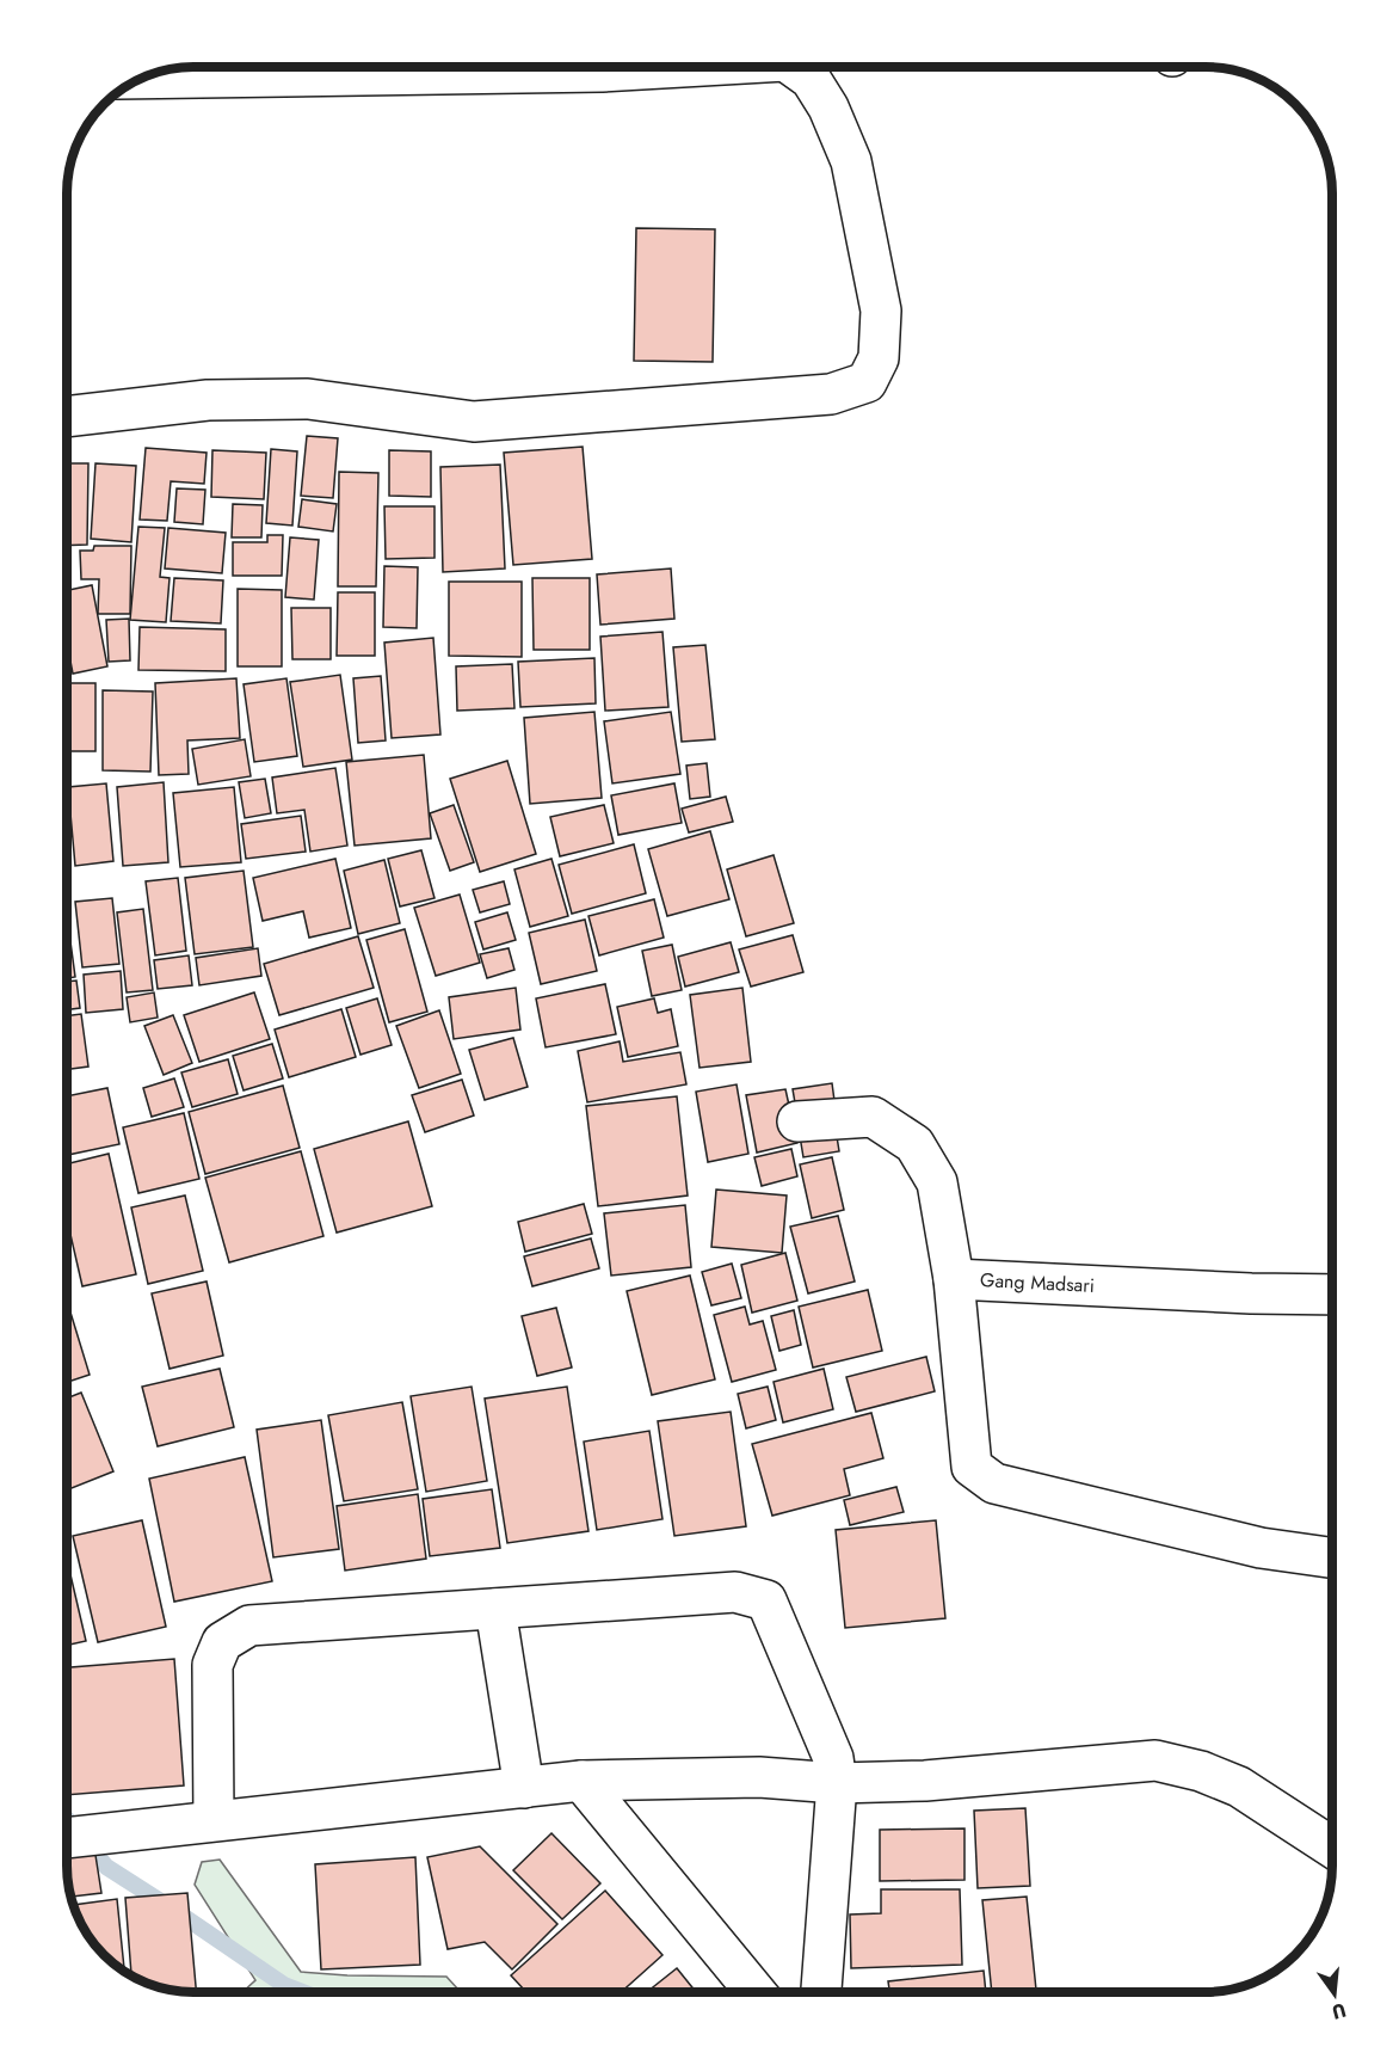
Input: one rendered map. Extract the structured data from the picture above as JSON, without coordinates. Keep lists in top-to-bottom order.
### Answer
{
  "streets": {
    "street": ["Gang Madsari"]
  },
  "north": "bottom"
}
